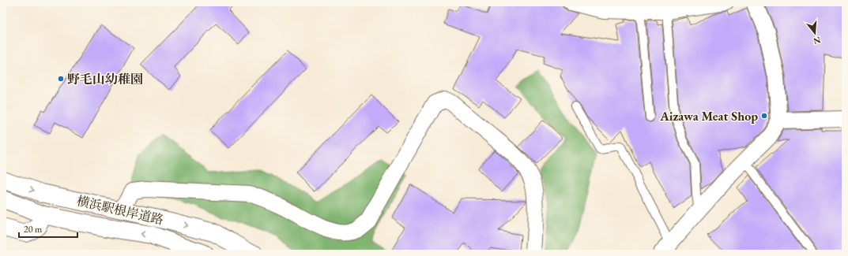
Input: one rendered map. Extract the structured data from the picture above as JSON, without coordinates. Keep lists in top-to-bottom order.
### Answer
{
  "streets": {
    "main road": ["横浜駅根岸道路"]
  },
  "places": ["野毛山幼稚園", "Aizawa Meat Shop"],
  "scale_bar": "20 m",
  "north": "bottom"
}
